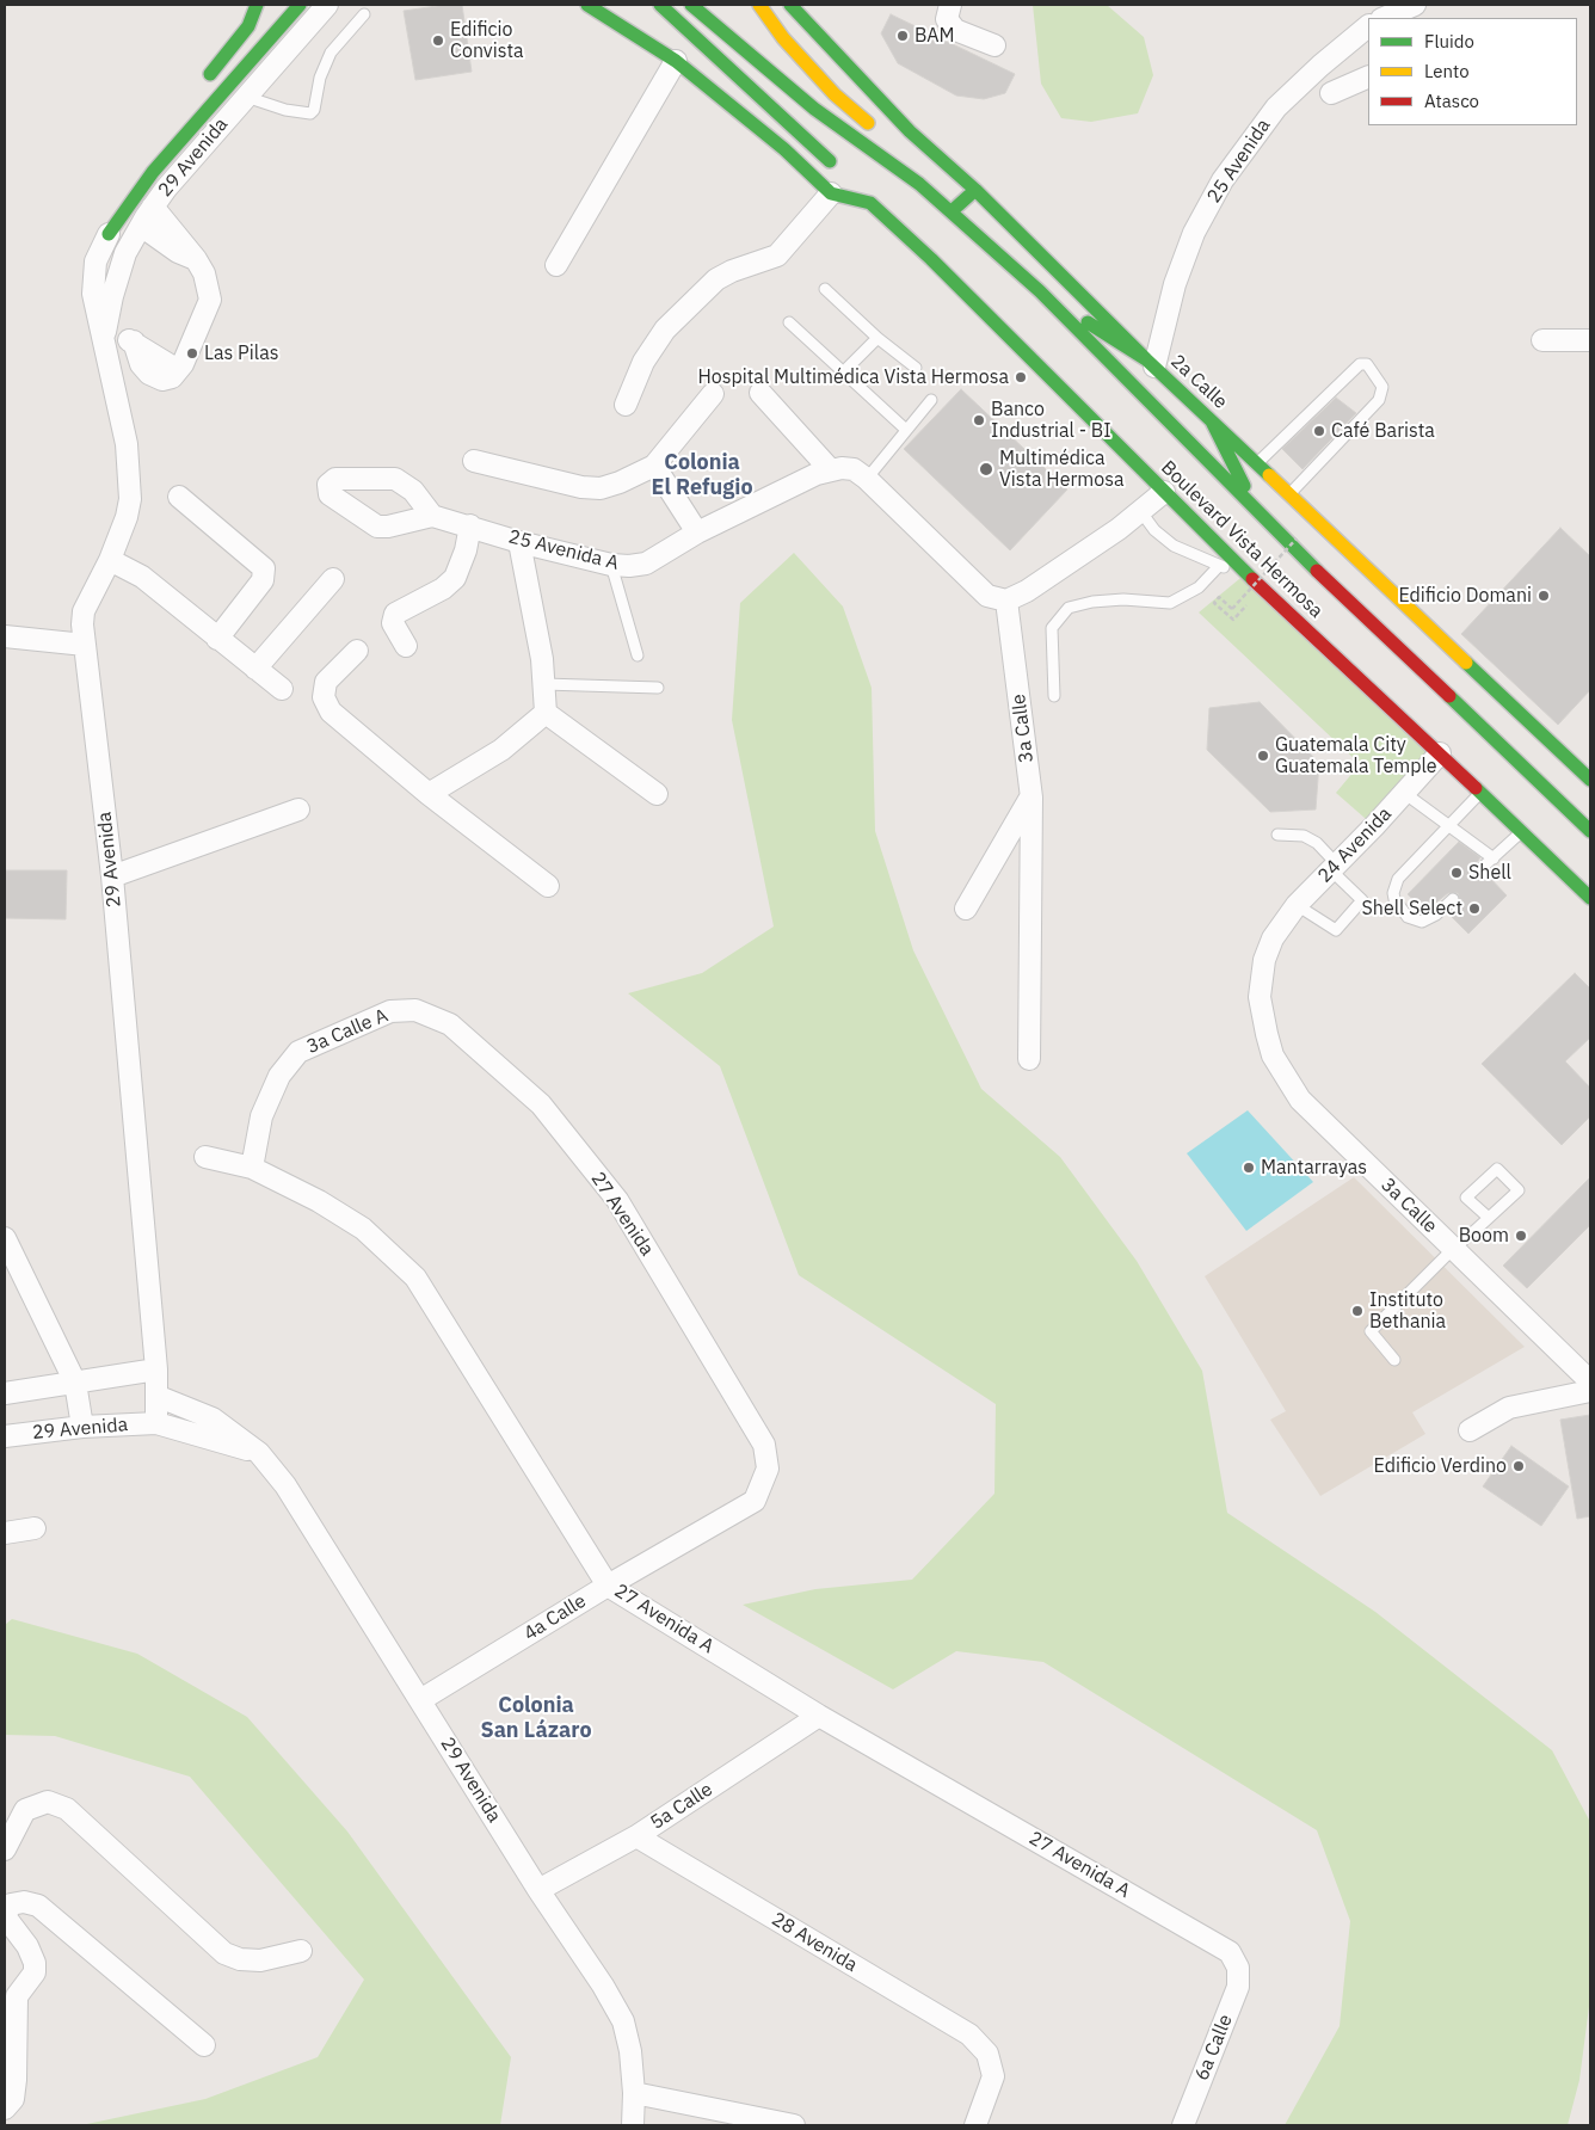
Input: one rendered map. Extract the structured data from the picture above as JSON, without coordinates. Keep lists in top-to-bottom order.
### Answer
{
  "streets": {
    "main road": ["2a Calle", "Boulevard Vista Hermosa"],
    "street": [
      "29 Avenida",
      "25 Avenida",
      "25 Avenida A",
      "3a Calle",
      "24 Avenida",
      "3a Calle A",
      "27 Avenida",
      "4a Calle",
      "27 Avenida A",
      "5a Calle",
      "28 Avenida",
      "6a Calle"
    ]
  },
  "crossings": [
    ["29 Avenida", "4a Calle"],
    ["29 Avenida", "5a Calle"],
    ["25 Avenida", "2a Calle"],
    ["Boulevard Vista Hermosa", "24 Avenida"],
    ["3a Calle", "24 Avenida"],
    ["3a Calle A", "27 Avenida"],
    ["3a Calle A", "27 Avenida A"],
    ["27 Avenida", "4a Calle"],
    ["4a Calle", "27 Avenida A"],
    ["27 Avenida A", "5a Calle"],
    ["27 Avenida A", "6a Calle"],
    ["5a Calle", "28 Avenida"]
  ],
  "districts": ["Colonia El Refugio", "Colonia San Lázaro"],
  "places": [
    "BAM",
    "Edificio Convista",
    "Las Pilas",
    "Hospital Multimédica Vista Hermosa",
    "Banco Industrial - BI",
    "Café Barista",
    "Multimédica Vista Hermosa",
    "Edificio Domani",
    "Guatemala City Guatemala Temple",
    "Shell",
    "Shell Select",
    "Mantarrayas",
    "Boom",
    "Instituto Bethania",
    "Edificio Verdino"
  ],
  "legend": ["Fluido", "Lento", "Atasco"]
}
